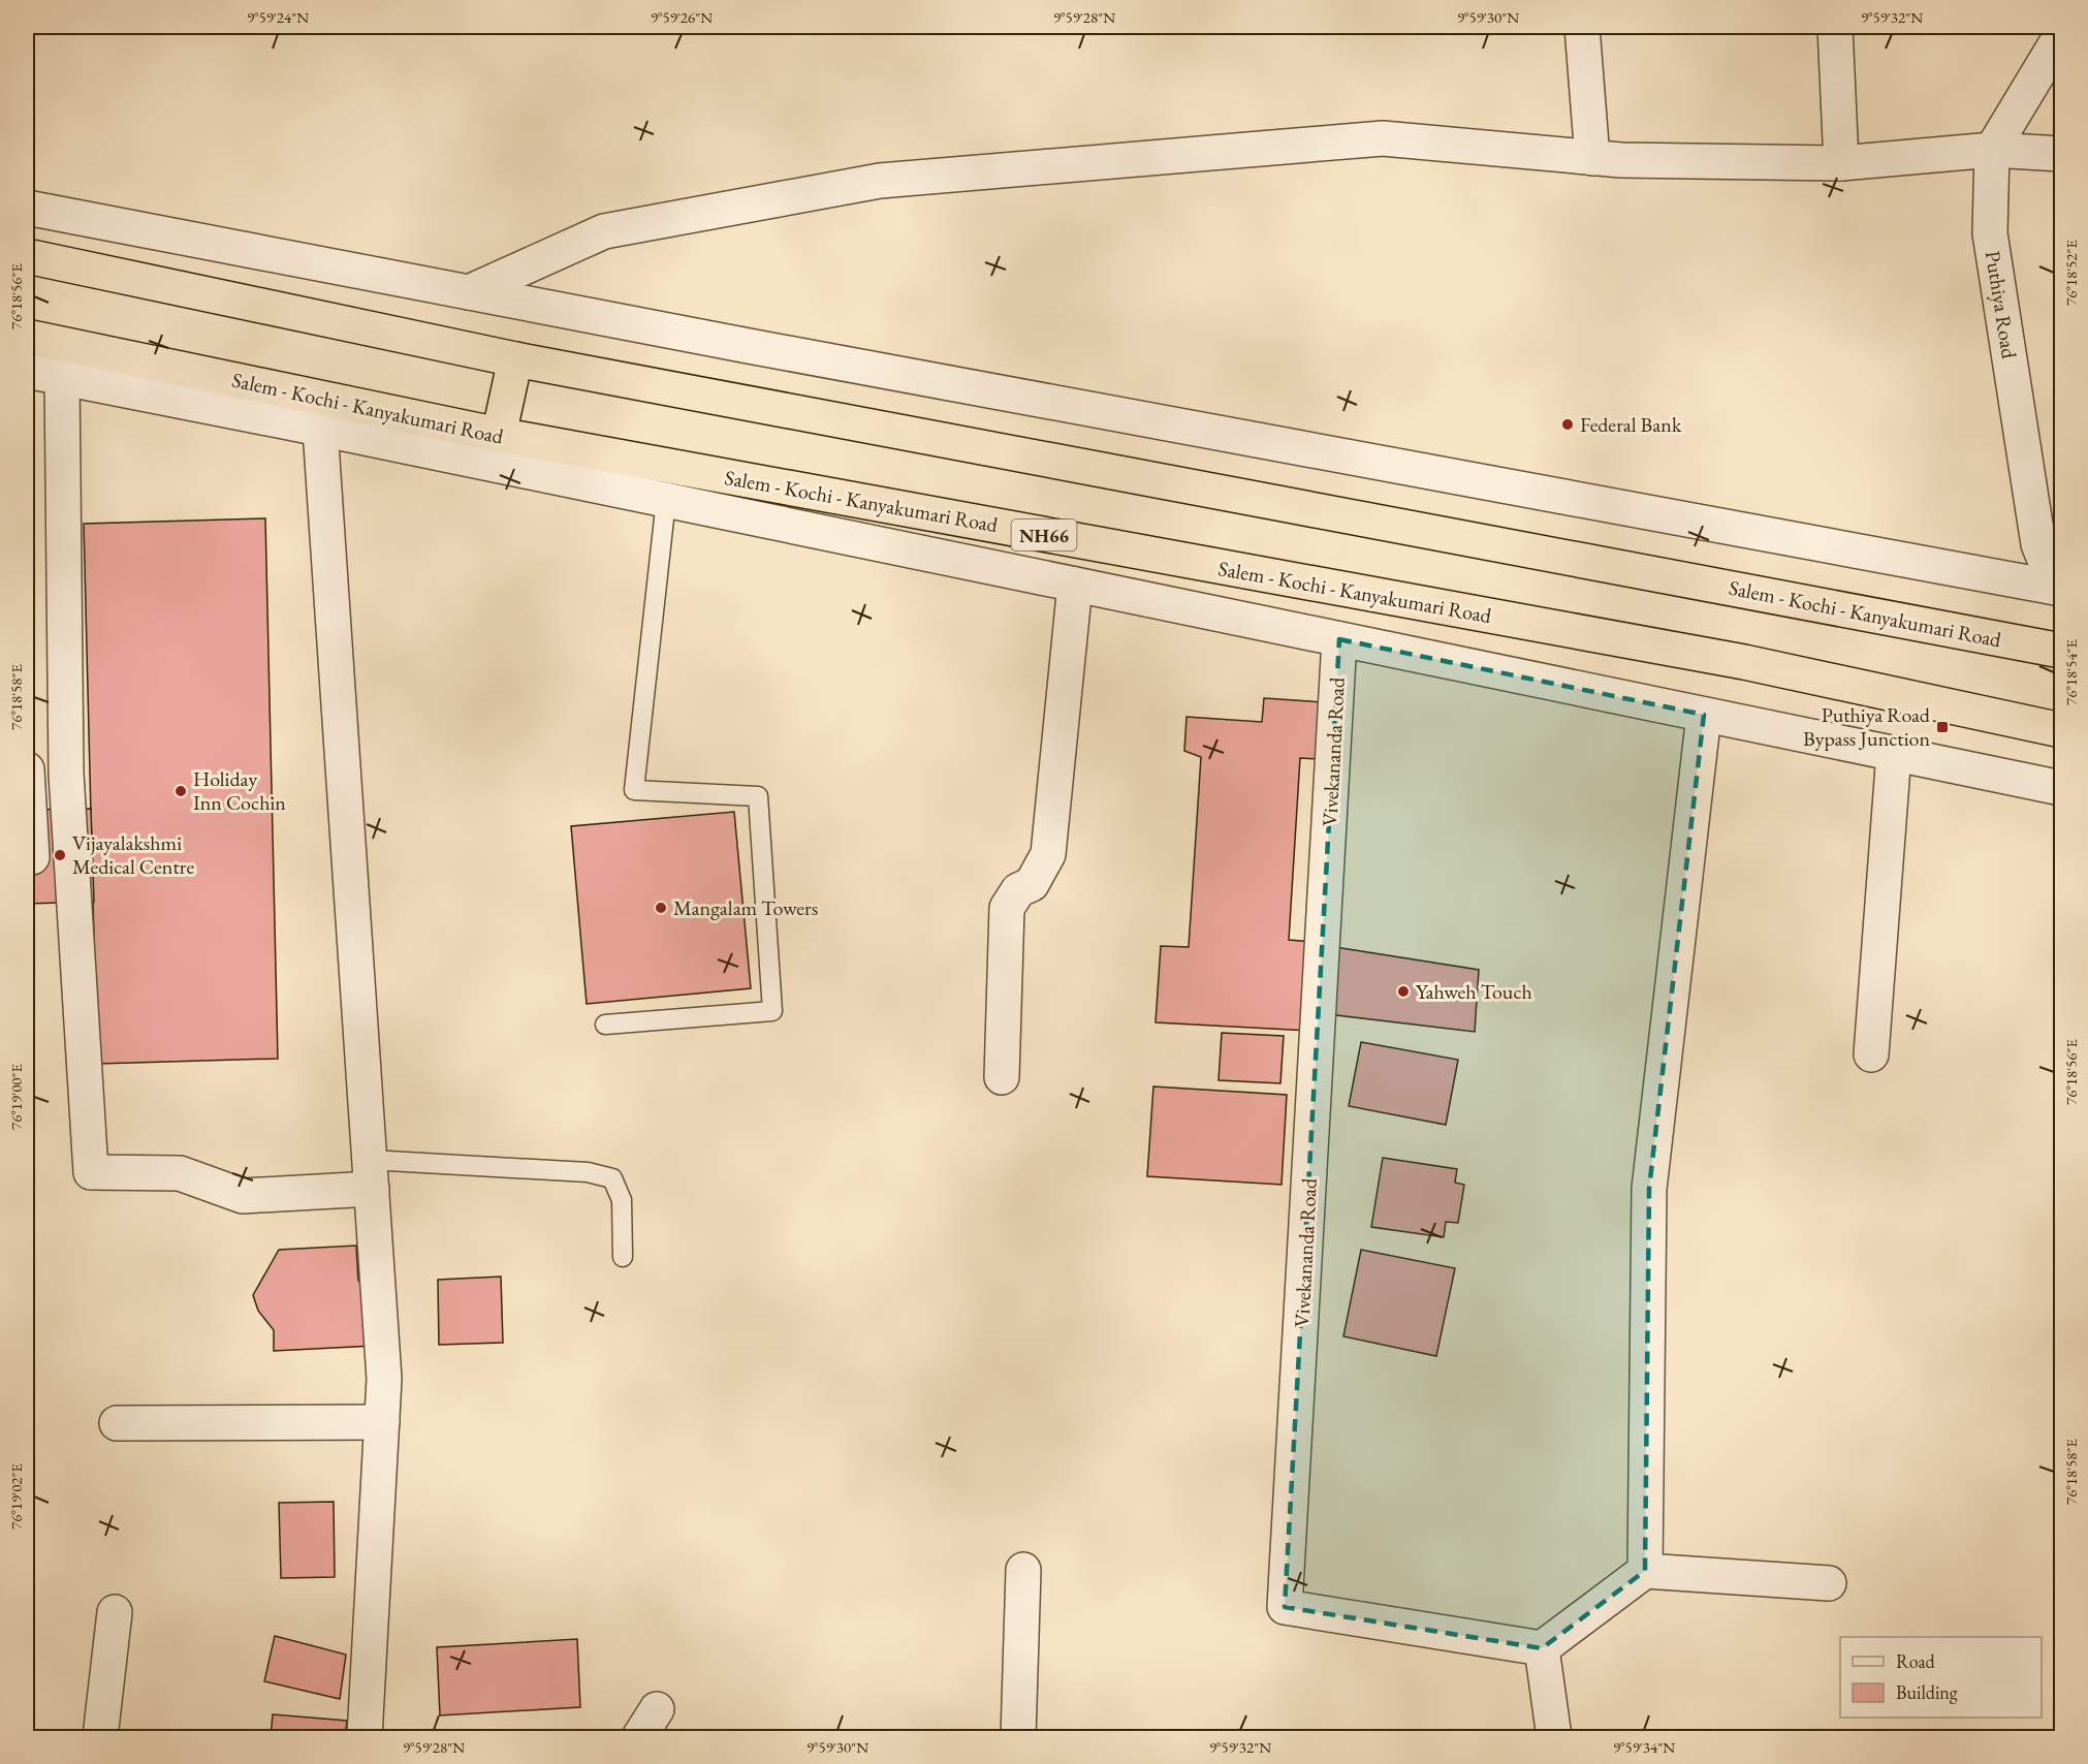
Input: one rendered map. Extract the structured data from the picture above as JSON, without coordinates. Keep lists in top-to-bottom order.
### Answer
{
  "streets": {
    "highway": ["Salem - Kochi - Kanyakumari Road", "NH66"],
    "street": ["Puthiya Road", "Vivekananda Road"]
  },
  "places": {
    "other": [
      "Federal Bank",
      "Holiday Inn Cochin",
      "Vijayalakshmi Medical Centre",
      "Mangalam Towers",
      "Yahweh Touch"
    ],
    "transit": ["Puthiya Road Bypass Junction"]
  },
  "legend": ["Road", "Building"],
  "coordinates": [
    "9°59'24\"N",
    "9°59'26\"N",
    "9°59'28\"N",
    "9°59'30\"N",
    "9°59'32\"N",
    "76°18'52\"E",
    "76°18'56\"E",
    "76°18'54\"E",
    "76°18'58\"E",
    "76°19'00\"E",
    "76°19'02\"E",
    "9°59'34\"N"
  ]
}
